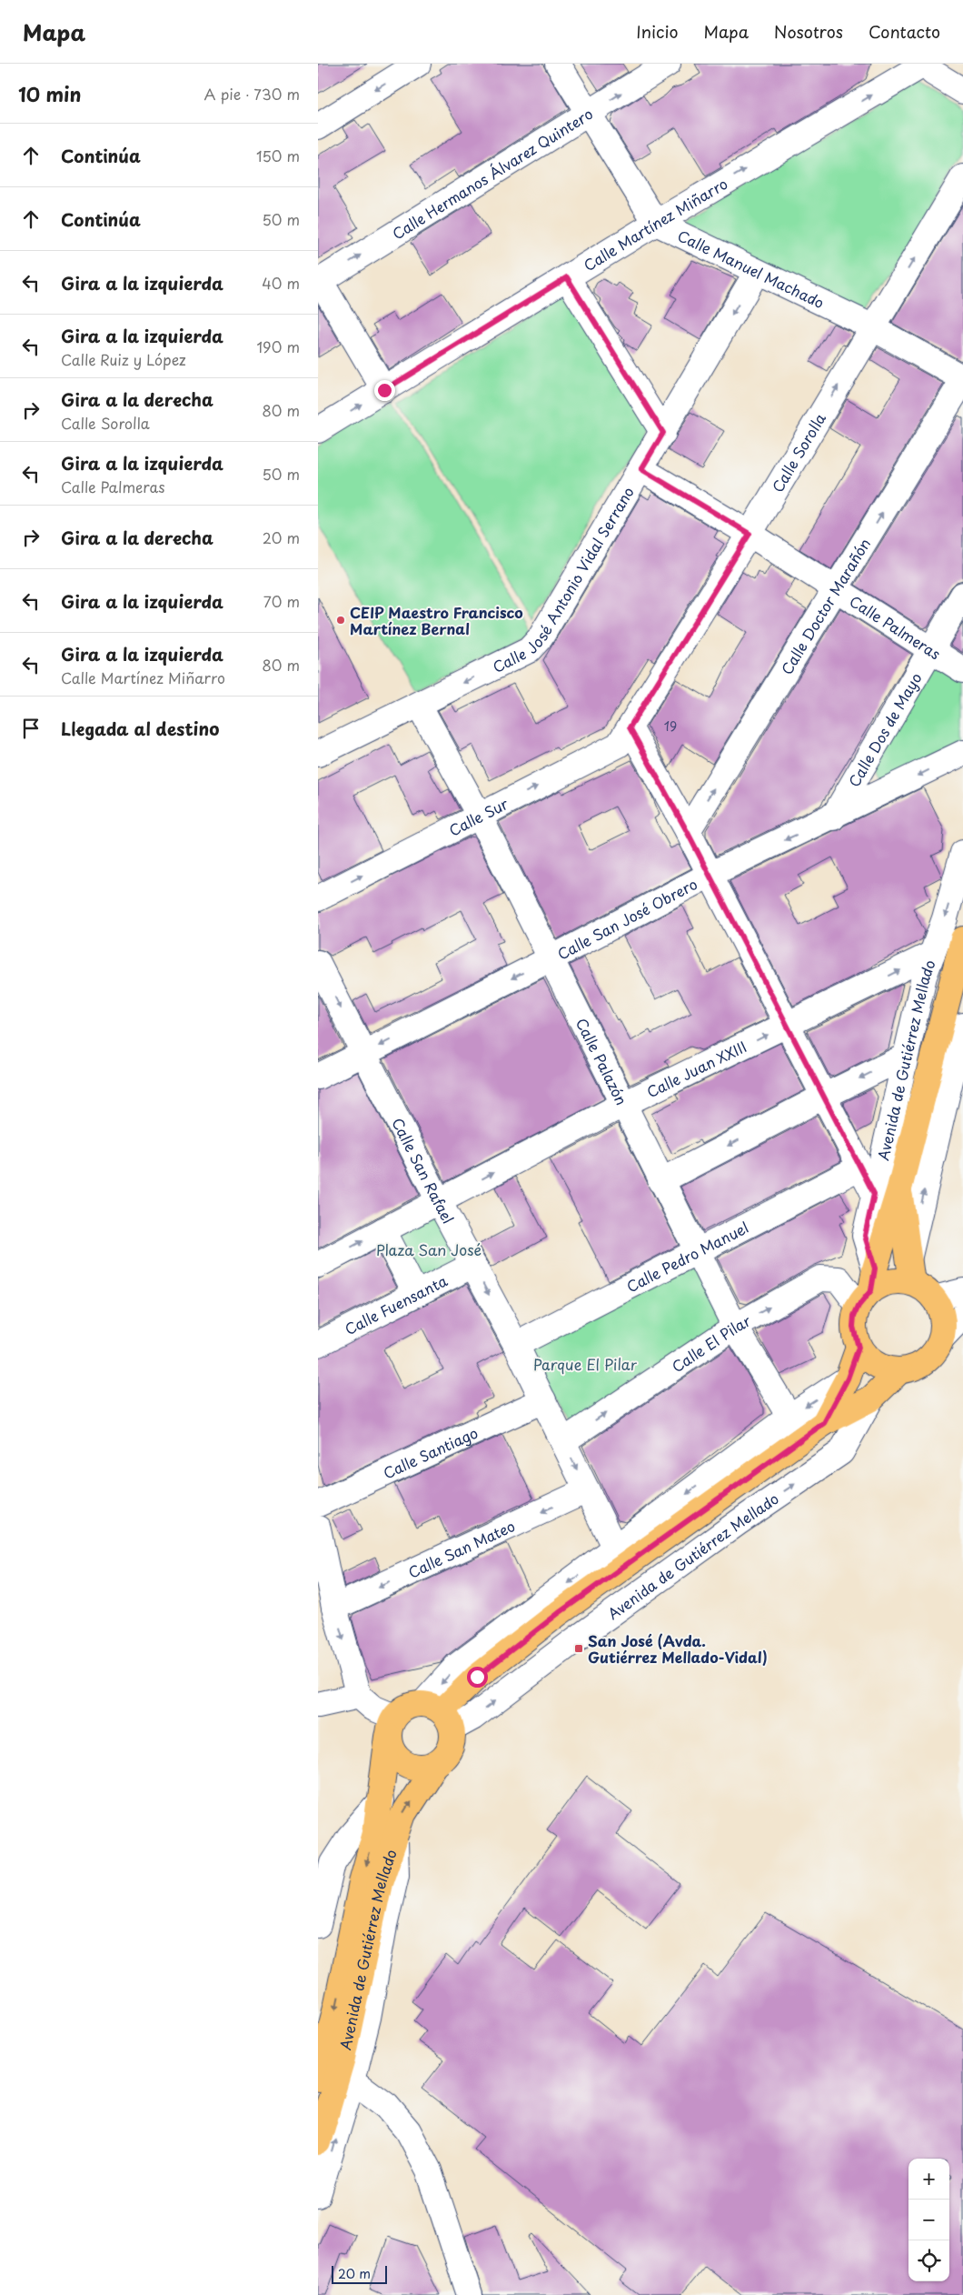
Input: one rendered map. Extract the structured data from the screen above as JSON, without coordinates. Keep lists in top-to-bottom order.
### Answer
{
  "streets": {
    "main road": ["Avenida de Gutiérrez Mellado"],
    "street": [
      "Calle Hermanos Álvarez Quintero",
      "Calle Martínez Miñarro",
      "Calle Manuel Machado",
      "Calle Sorolla",
      "Calle José Antonio Vidal Serrano",
      "Calle Doctor Marañón",
      "Calle Palmeras",
      "Calle Dos de Mayo",
      "Calle Sur",
      "Calle San José Obrero",
      "Calle Palazón",
      "Calle Juan XXIII",
      "Calle San Rafael",
      "Calle Pedro Manuel",
      "Calle Fuensanta",
      "Calle El Pilar",
      "Calle Santiago",
      "Calle San Mateo"
    ]
  },
  "crossings": [
    ["Calle Martínez Miñarro", "Calle Manuel Machado"],
    ["Calle Manuel Machado", "Calle Sorolla"],
    ["Calle Manuel Machado", "Calle José Antonio Vidal Serrano"],
    ["Calle Manuel Machado", "Calle Doctor Marañón"],
    ["Calle Sorolla", "Calle Palmeras"],
    ["Calle Sorolla", "Calle Sur"],
    ["Calle José Antonio Vidal Serrano", "Calle Palmeras"],
    ["Calle José Antonio Vidal Serrano", "Calle Palazón"],
    ["Calle Doctor Marañón", "Calle Palmeras"],
    ["Calle Palmeras", "Calle Dos de Mayo"],
    ["Calle Dos de Mayo", "Calle San José Obrero"],
    ["Calle Sur", "Calle Palazón"],
    ["Calle San José Obrero", "Calle Palazón"],
    ["Calle San José Obrero", "Calle San Rafael"],
    ["Avenida de Gutiérrez Mellado", "Calle Juan XXIII"],
    ["Avenida de Gutiérrez Mellado", "Calle El Pilar"],
    ["Calle Palazón", "Calle Juan XXIII"],
    ["Calle Palazón", "Calle Pedro Manuel"],
    ["Calle Palazón", "Calle El Pilar"],
    ["Calle Juan XXIII", "Calle San Rafael"],
    ["Calle San Rafael", "Calle Pedro Manuel"],
    ["Calle San Rafael", "Calle Fuensanta"],
    ["Calle San Rafael", "Calle El Pilar"],
    ["Calle San Rafael", "Calle Santiago"],
    ["Calle San Rafael", "Calle San Mateo"]
  ],
  "one_way": [
    "Calle Hermanos Álvarez Quintero",
    "Calle Martínez Miñarro",
    "Calle Sorolla",
    "Calle José Antonio Vidal Serrano",
    "Calle Doctor Marañón",
    "Calle Sur",
    "Calle San José Obrero",
    "Calle San Rafael"
  ],
  "parks": ["Plaza San José", "Parque El Pilar"],
  "places": {
    "other": ["CEIP Maestro Francisco Martínez Bernal"],
    "transit": ["San José (Avda. Gutiérrez Mellado-Vidal)"]
  },
  "house_numbers": ["19"],
  "scale_bar": "20 m",
  "page": {
    "header": "Mapa",
    "nav": [
      "Inicio",
      "Mapa",
      "Nosotros",
      "Contacto"
    ],
    "heading": ["10 min", "A pie · 730 m"],
    "list": [
      ["Continúa", "150 m"],
      ["Continúa", "50 m"],
      ["Gira a la izquierda", "40 m"],
      ["Gira a la izquierda", "Calle Ruiz y López", "190 m"],
      ["Gira a la derecha", "Calle Sorolla", "80 m"],
      ["Gira a la izquierda", "Calle Palmeras", "50 m"],
      ["Gira a la derecha", "20 m"],
      ["Gira a la izquierda", "70 m"],
      ["Gira a la izquierda", "Calle Martínez Miñarro", "80 m"],
      "Llegada al destino"
    ],
    "map_buttons": ["+", "−"],
    "scale": "20 m"
  }
}
